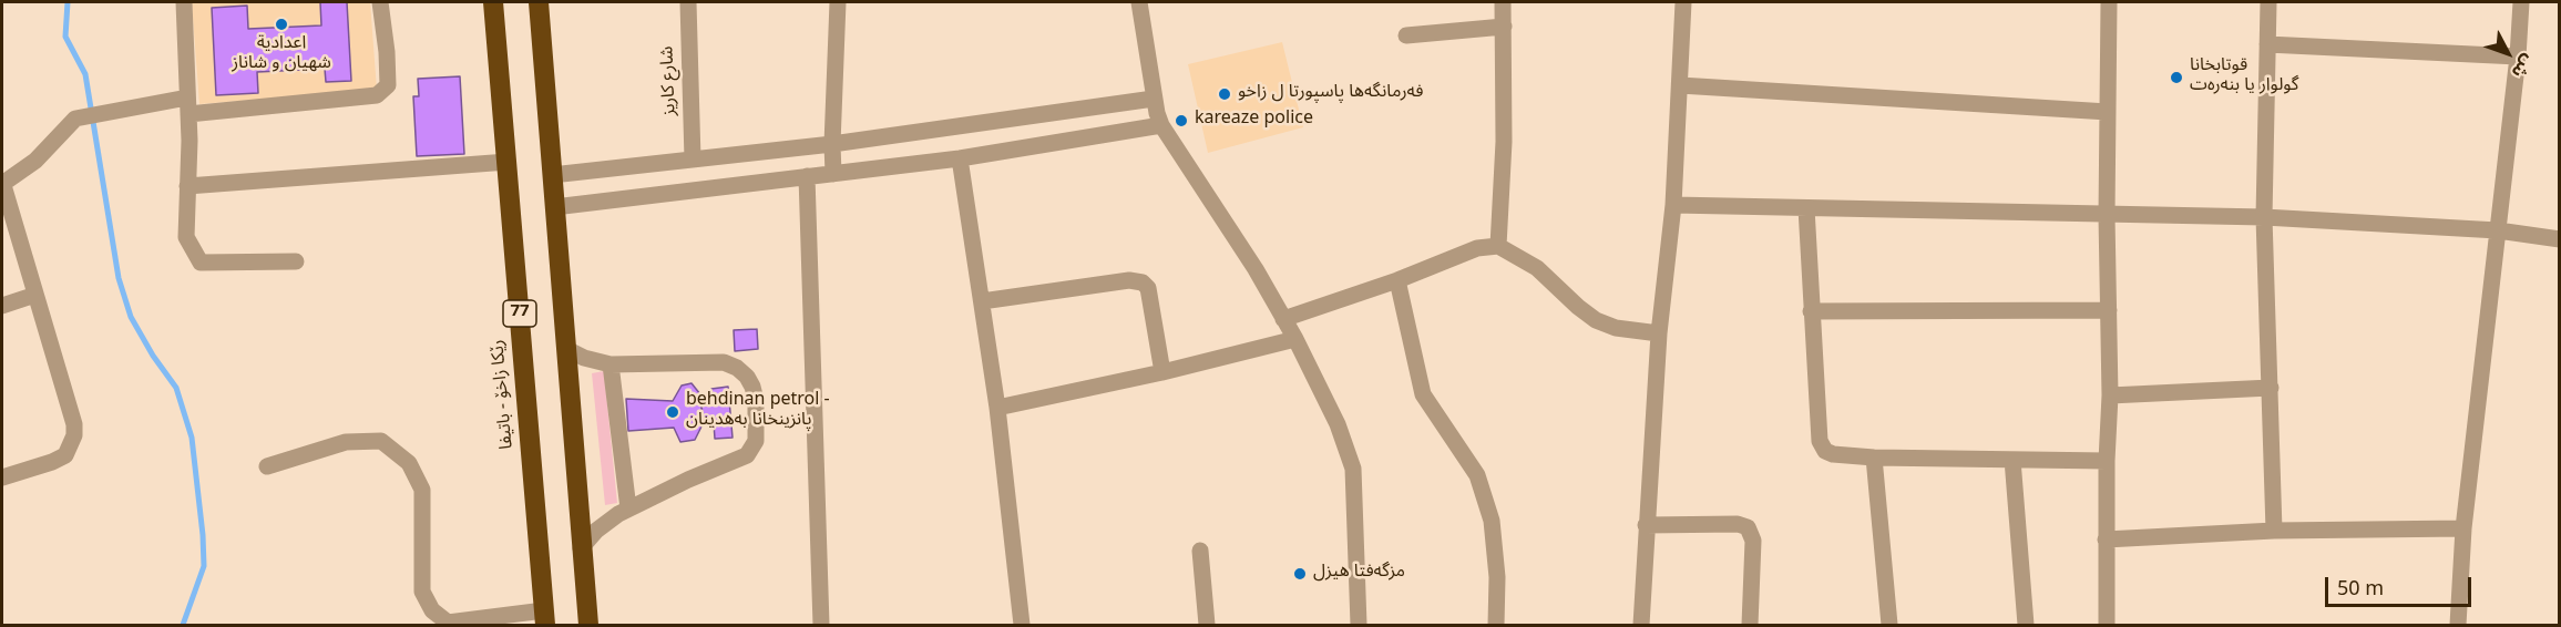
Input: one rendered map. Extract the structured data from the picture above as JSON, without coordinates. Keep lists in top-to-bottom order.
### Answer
{
  "streets": {
    "highway": ["77", "رێکا زاخۆ - باتیفا"],
    "street": ["شارع كاريز"]
  },
  "places": [
    "اعدادية شهيان و شاناز",
    "قوتابخانا گولوار یا بنەرەت",
    "فەرمانگەها پاسپورتا ل زاخو",
    "kareaze police",
    "behdinan petrol - پانزینخانا بەهدینان",
    "مزگەفتا هیزل"
  ],
  "scale_bar": "50 m",
  "north": "bottom right"
}
